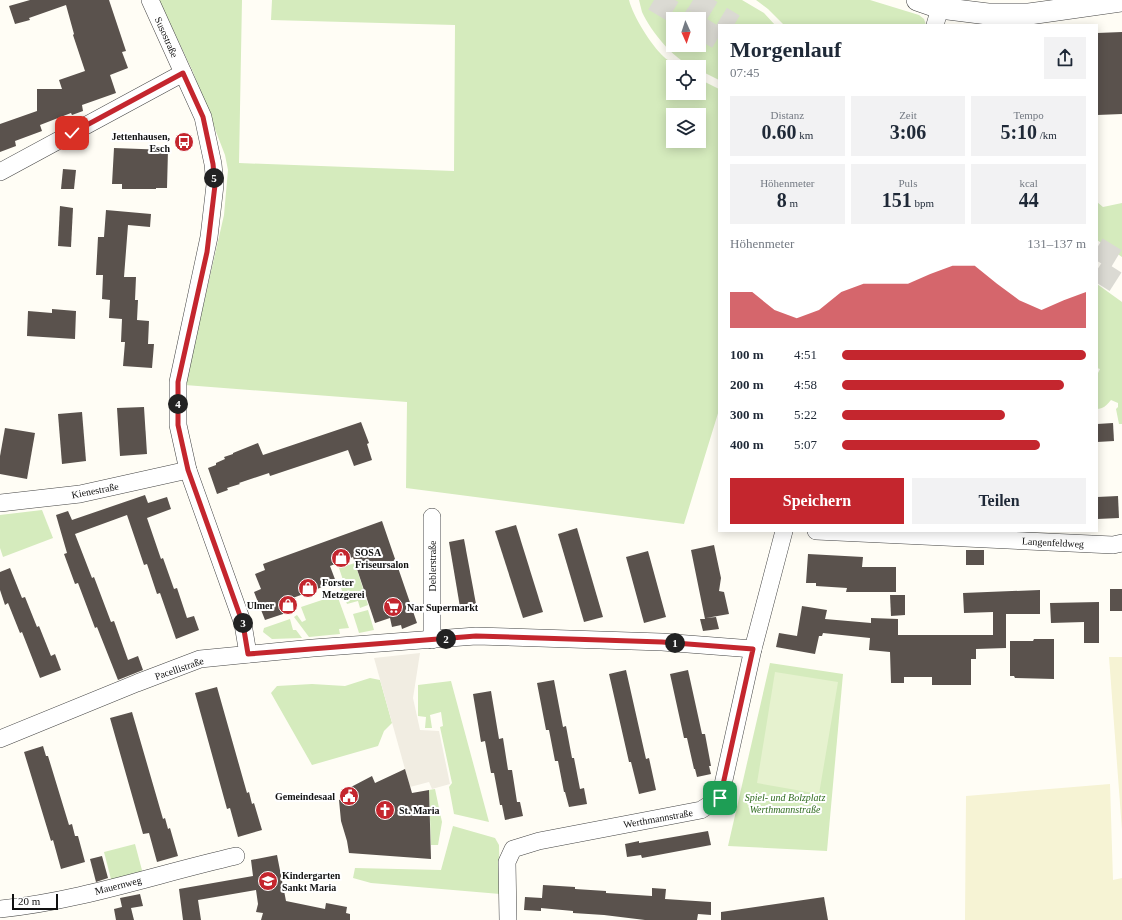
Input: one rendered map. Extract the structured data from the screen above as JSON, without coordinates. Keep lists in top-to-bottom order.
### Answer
{
  "streets": {
    "street": [
      "Susostraße",
      "Kienestraße",
      "Langenfeldweg",
      "Deblerstraße",
      "Pacellistraße",
      "Werthmannstraße",
      "Mauernweg"
    ]
  },
  "crossings": [
    ["Susostraße", "Kienestraße"],
    ["Susostraße", "Pacellistraße"],
    ["Deblerstraße", "Pacellistraße"],
    ["Pacellistraße", "Werthmannstraße"]
  ],
  "parks": ["Spiel- und Bolzplatz Werthmannstraße"],
  "places": {
    "bus stop": ["Jettenhausen, Esch"],
    "shop": ["SOSA Friseursalon", "Forster Metzgerei", "Ulmer"],
    "supermarket": ["Nar Supermarkt"],
    "public building": ["Gemeindesaal"],
    "church": ["St. Maria"],
    "school or university": ["Kindergarten Sankt Maria"]
  },
  "scale_bar": "20 m",
  "north": "bottom",
  "page": {
    "heading": ["Morgenlauf", "07:45"],
    "stats": [
      ["Distanz", "0.60 km"],
      ["Zeit", "3:06"],
      ["Tempo", "5:10 /km"],
      ["Höhenmeter", "8 m"],
      ["Puls", "151 bpm"],
      ["kcal", "44"]
    ],
    "pins": [
      "5",
      "4",
      "3",
      "2",
      "1"
    ],
    "chart": ["Höhenmeter", "131–137 m"],
    "list": [
      {
        "name": "100 m",
        "note": "4:51"
      },
      {
        "name": "200 m",
        "note": "4:58"
      },
      {
        "name": "300 m",
        "note": "5:22"
      },
      {
        "name": "400 m",
        "note": "5:07"
      }
    ],
    "buttons": ["Speichern", "Teilen"],
    "scale": "20 m"
  }
}
